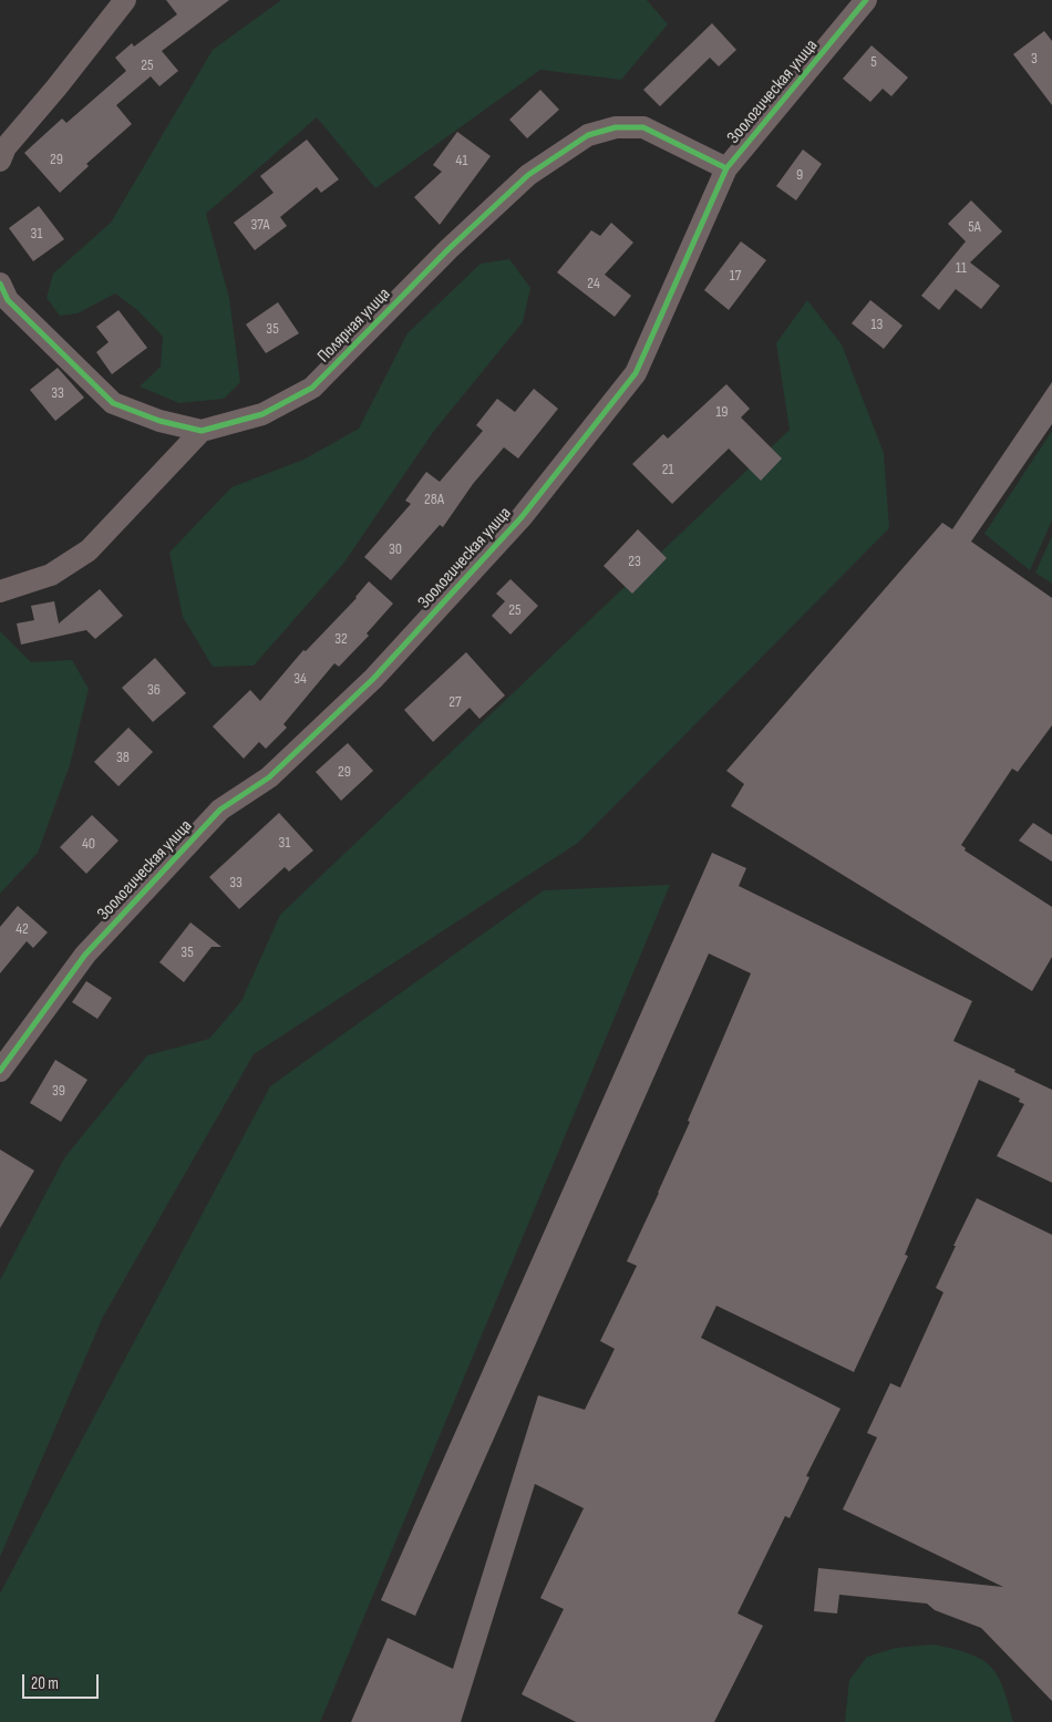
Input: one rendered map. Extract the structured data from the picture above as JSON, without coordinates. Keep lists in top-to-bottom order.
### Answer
{
  "streets": {
    "street": ["Зоологическая улица", "Полярная улица"]
  },
  "crossings": [
    ["Зоологическая улица", "Полярная улица"]
  ],
  "house_numbers": [
    "3",
    "5",
    "25",
    "29",
    "41",
    "9",
    "37А",
    "5А",
    "31",
    "11",
    "17",
    "24",
    "13",
    "35",
    "33",
    "19",
    "21",
    "28А",
    "30",
    "23",
    "25",
    "32",
    "34",
    "36",
    "27",
    "38",
    "29",
    "31",
    "40",
    "33",
    "42",
    "35",
    "39"
  ],
  "scale_bar": "20 m"
}
